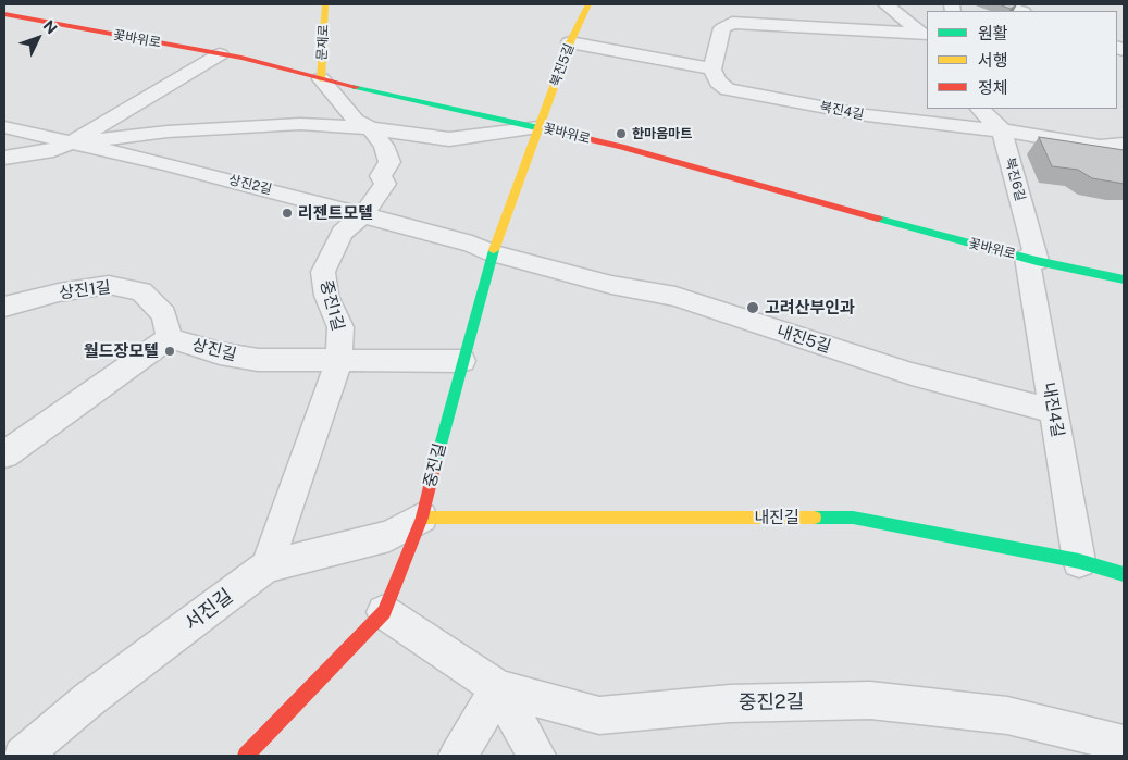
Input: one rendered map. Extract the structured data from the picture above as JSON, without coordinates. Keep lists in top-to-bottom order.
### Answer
{
  "streets": {
    "street": [
      "꽃바위로",
      "문재로",
      "북진5길",
      "북진4길",
      "북진6길",
      "상진2길",
      "상진1길",
      "중진1길",
      "내진5길",
      "상진길",
      "내진4길",
      "중진길",
      "내진길",
      "서진길",
      "중진2길"
    ]
  },
  "crossings": [
    ["꽃바위로", "문재로"],
    ["꽃바위로", "북진5길"],
    ["꽃바위로", "북진6길"],
    ["꽃바위로", "중진1길"],
    ["꽃바위로", "내진4길"],
    ["꽃바위로", "중진길"],
    ["문재로", "중진1길"],
    ["북진5길", "중진길"],
    ["북진4길", "북진6길"],
    ["북진6길", "내진4길"],
    ["상진2길", "중진1길"],
    ["상진2길", "내진5길"],
    ["상진2길", "중진길"],
    ["상진1길", "상진길"],
    ["중진1길", "상진길"],
    ["중진1길", "서진길"],
    ["내진5길", "내진4길"],
    ["내진5길", "중진길"],
    ["상진길", "중진길"],
    ["내진4길", "내진길"],
    ["중진길", "내진길"],
    ["중진길", "서진길"],
    ["내진길", "서진길"]
  ],
  "places": [
    "한마음마트",
    "리젠트모텔",
    "고려산부인과",
    "월드장모텔"
  ],
  "legend": ["원활", "서행", "정체"],
  "north": "top right"
}
